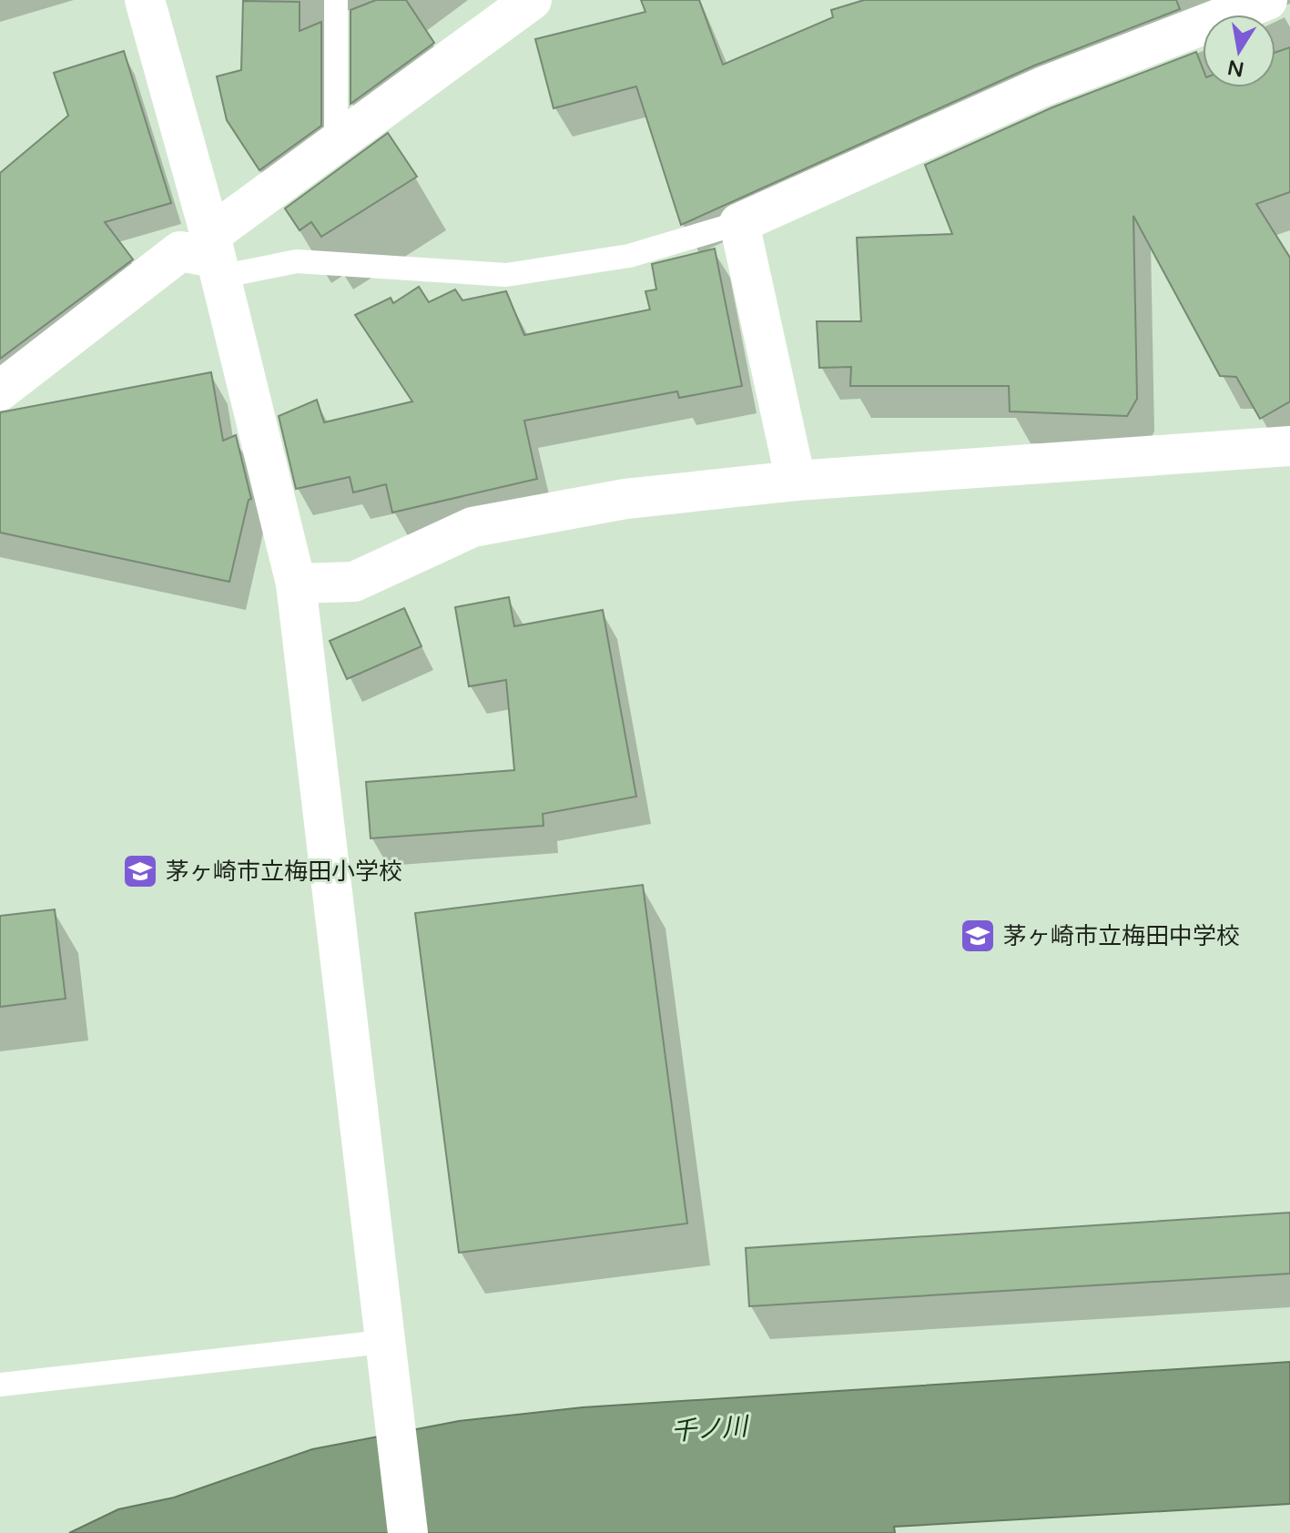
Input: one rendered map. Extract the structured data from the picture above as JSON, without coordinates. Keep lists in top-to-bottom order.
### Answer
{
  "water": ["千ノ川"],
  "places": {
    "school or university": ["茅ヶ崎市立梅田小学校", "茅ヶ崎市立梅田中学校"]
  },
  "north": "bottom"
}
